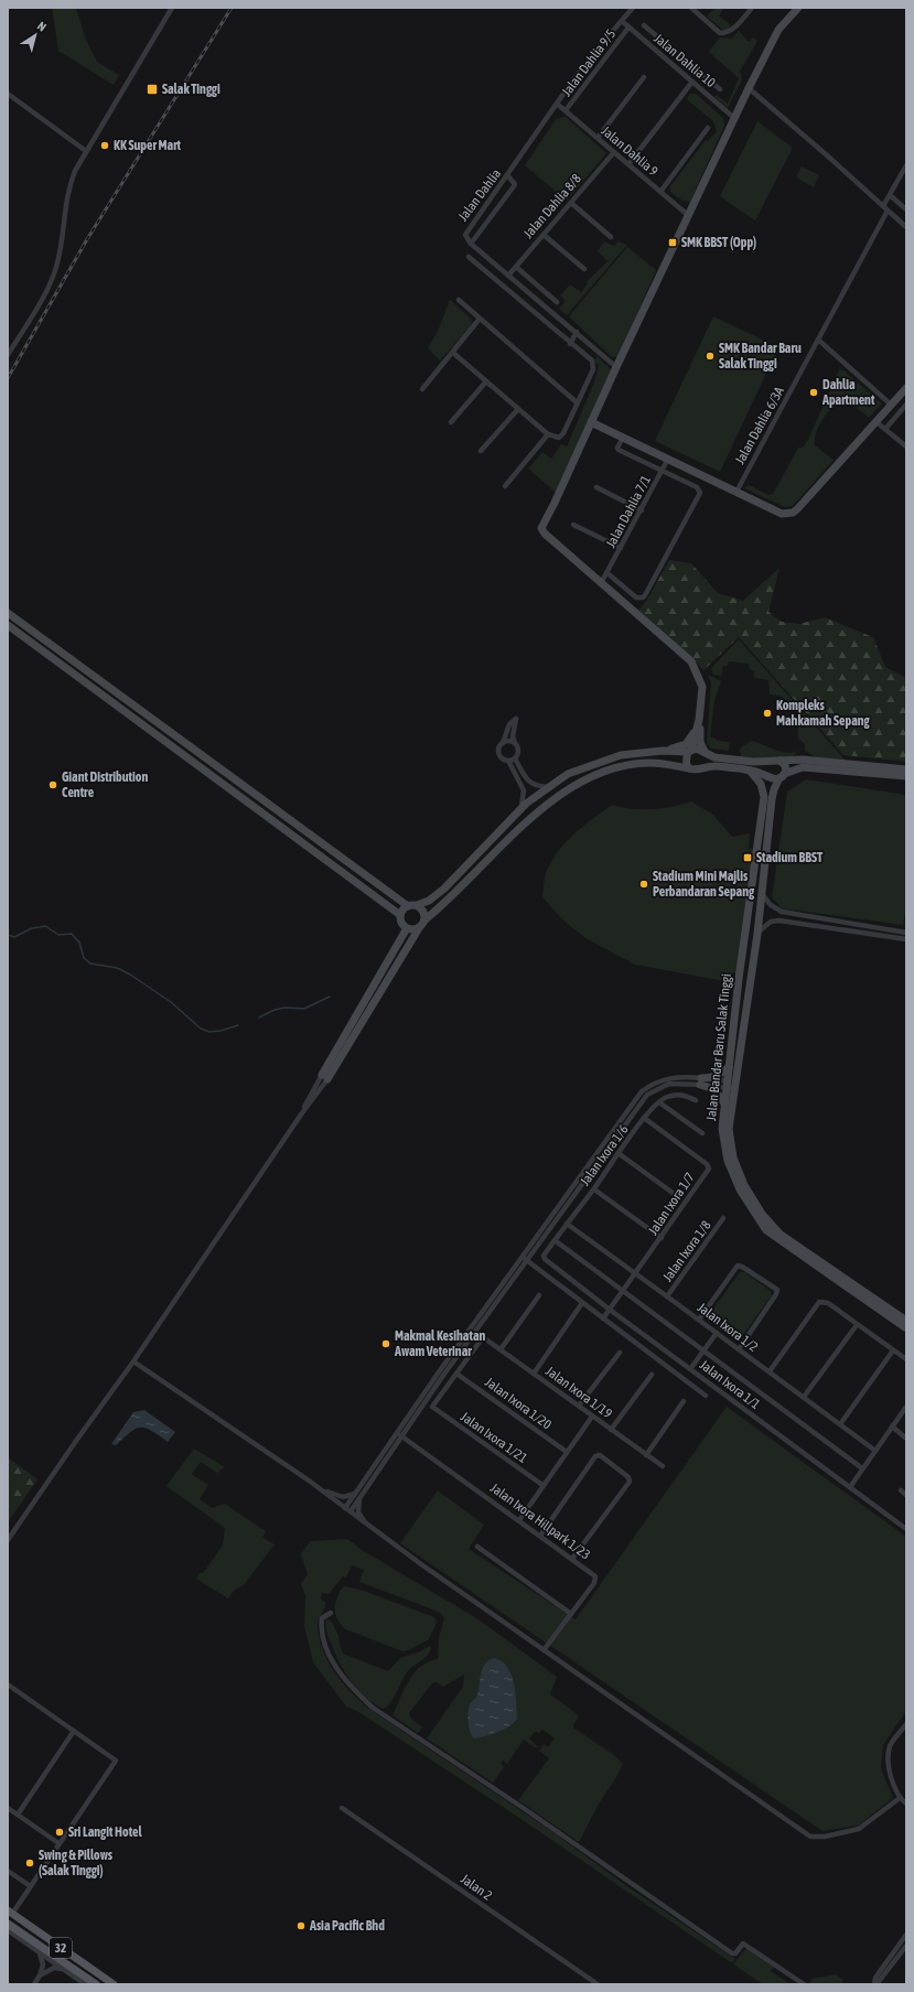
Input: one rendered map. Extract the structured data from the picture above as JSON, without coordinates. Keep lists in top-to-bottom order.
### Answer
{
  "streets": {
    "main road": ["32"],
    "street": [
      "Jalan Dahlia 10",
      "Jalan Dahlia 9/5",
      "Jalan Dahlia 9",
      "Jalan Dahlia",
      "Jalan Dahlia 8/8",
      "Jalan Dahlia 6/3A",
      "Jalan Dahlia 7/1",
      "Jalan Bandar Baru Salak Tinggi",
      "Jalan Ixora 1/6",
      "Jalan Ixora 1/7",
      "Jalan Ixora 1/8",
      "Jalan Ixora 1/2",
      "Jalan Ixora 1/1",
      "Jalan Ixora 1/19",
      "Jalan Ixora 1/20",
      "Jalan Ixora 1/21",
      "Jalan Ixora Hillpark 1/23",
      "Jalan 2"
    ]
  },
  "crossings": [
    ["Jalan Dahlia 10", "Jalan Dahlia 9/5"],
    ["Jalan Dahlia 10", "Jalan Dahlia"],
    ["Jalan Dahlia 9/5", "Jalan Dahlia 9"],
    ["Jalan Dahlia 9", "Jalan Dahlia"],
    ["Jalan Dahlia 9", "Jalan Dahlia 8/8"],
    ["Jalan Dahlia", "Jalan Dahlia 8/8"],
    ["Jalan Ixora 1/6", "Jalan Ixora 1/7"],
    ["Jalan Ixora 1/6", "Jalan Ixora 1/2"],
    ["Jalan Ixora 1/6", "Jalan Ixora 1/1"],
    ["Jalan Ixora 1/7", "Jalan Ixora 1/2"],
    ["Jalan Ixora 1/7", "Jalan Ixora 1/1"],
    ["Jalan Ixora 1/8", "Jalan Ixora 1/2"],
    ["Jalan Ixora 1/19", "Jalan Ixora 1/20"],
    ["Jalan Ixora 1/19", "Jalan Ixora 1/21"],
    ["Jalan Ixora 1/20", "Jalan Ixora 1/21"]
  ],
  "places": {
    "transit": ["Salak Tinggi", "SMK BBST (Opp)", "Stadium BBST"],
    "other": [
      "KK Super Mart",
      "SMK Bandar Baru Salak Tinggi",
      "Dahlia Apartment",
      "Kompleks Mahkamah Sepang",
      "Giant Distribution Centre",
      "Stadium Mini Majlis Perbandaran Sepang",
      "Makmal Kesihatan Awam Veterinar",
      "Sri Langit Hotel",
      "Swing & Pillows (Salak Tinggi)",
      "Asia Pacific Bhd"
    ]
  },
  "north": "top right"
}
